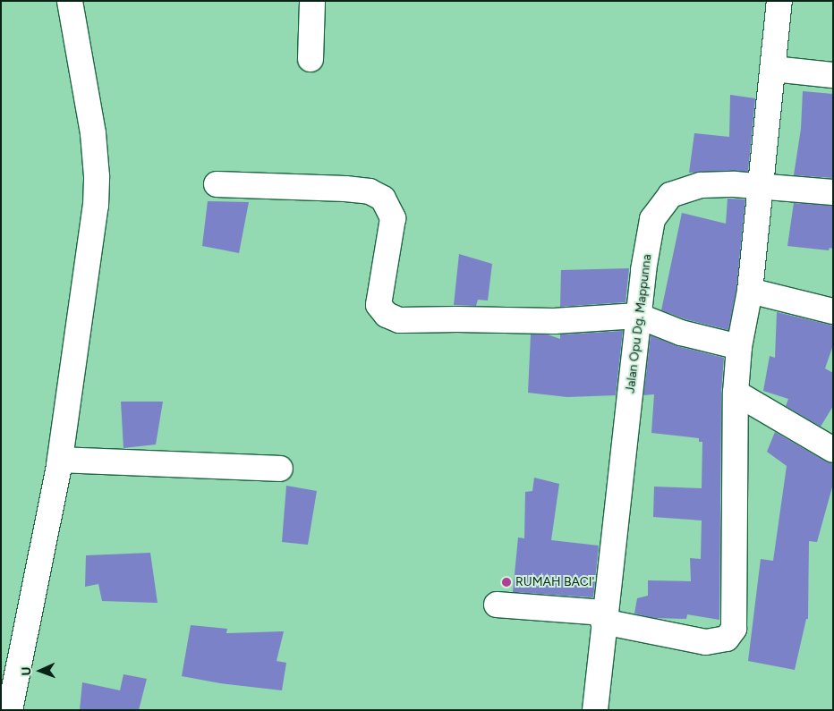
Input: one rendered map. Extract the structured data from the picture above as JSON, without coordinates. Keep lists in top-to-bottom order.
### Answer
{
  "streets": {
    "street": ["Jalan Opu Dg. Mappunna"]
  },
  "places": ["RUMAH BACI'"],
  "north": "left"
}
